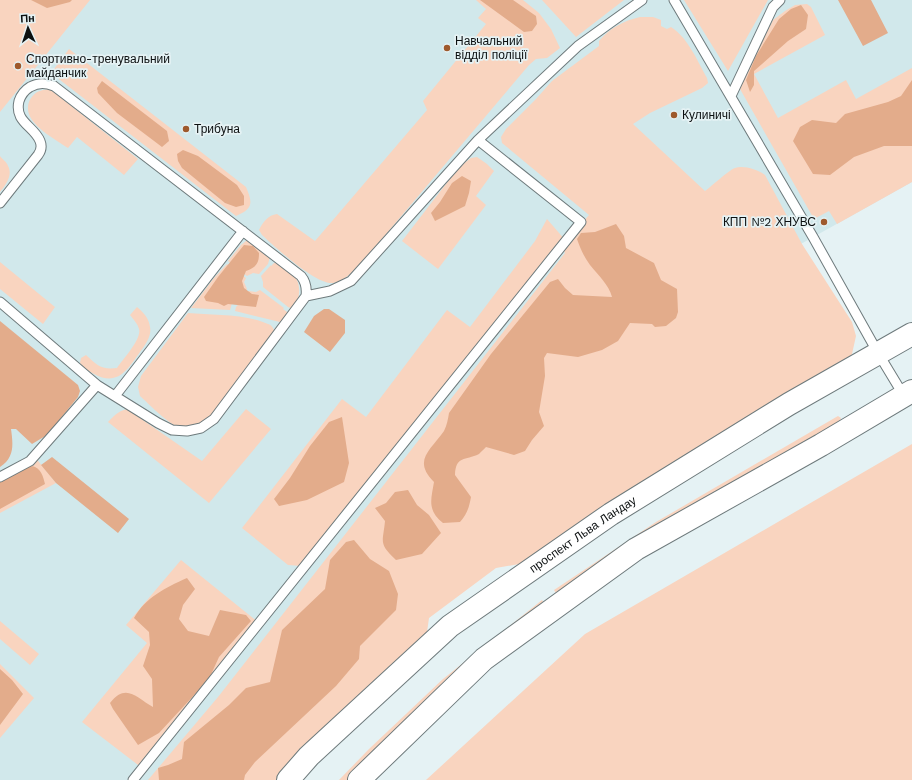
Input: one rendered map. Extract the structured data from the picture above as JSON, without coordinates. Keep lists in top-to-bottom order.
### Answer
{
  "streets": {
    "main road": ["проспект Льва Ландау"]
  },
  "places": [
    "Навчальний відділ поліції",
    "Спортивно-тренувальний майданчик",
    "Кулиничі",
    "Трибуна",
    "КПП №2 ХНУВС"
  ],
  "north": "top"
}
